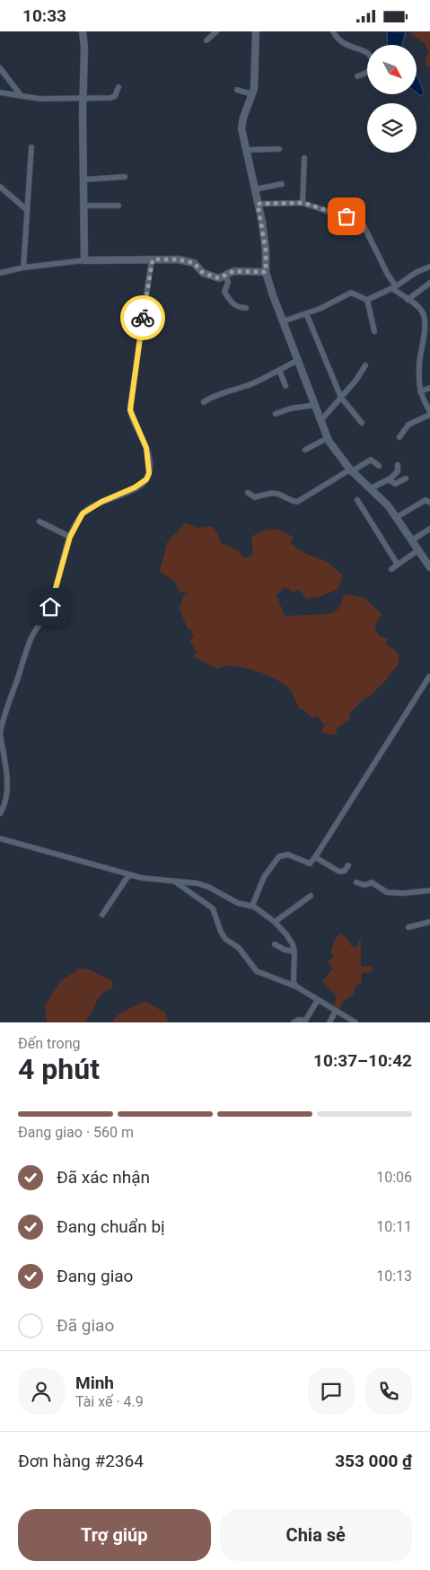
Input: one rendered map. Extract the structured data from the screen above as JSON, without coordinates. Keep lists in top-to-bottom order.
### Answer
{
  "north": "bottom right",
  "page": {
    "status": "10:33",
    "heading": ["4 phút", "Đến trong", "10:37–10:42"],
    "panel": [
      "Minh",
      "Tài xế · 4.9",
      "Đơn hàng #2364",
      "353 000 ₫"
    ],
    "bar": "Đang giao · 560 m",
    "list": [
      ["Đã xác nhận", "10:06"],
      ["Đang chuẩn bị", "10:11"],
      ["Đang giao", "10:13"],
      "Đã giao"
    ],
    "buttons": ["Trợ giúp", "Chia sẻ"]
  }
}
